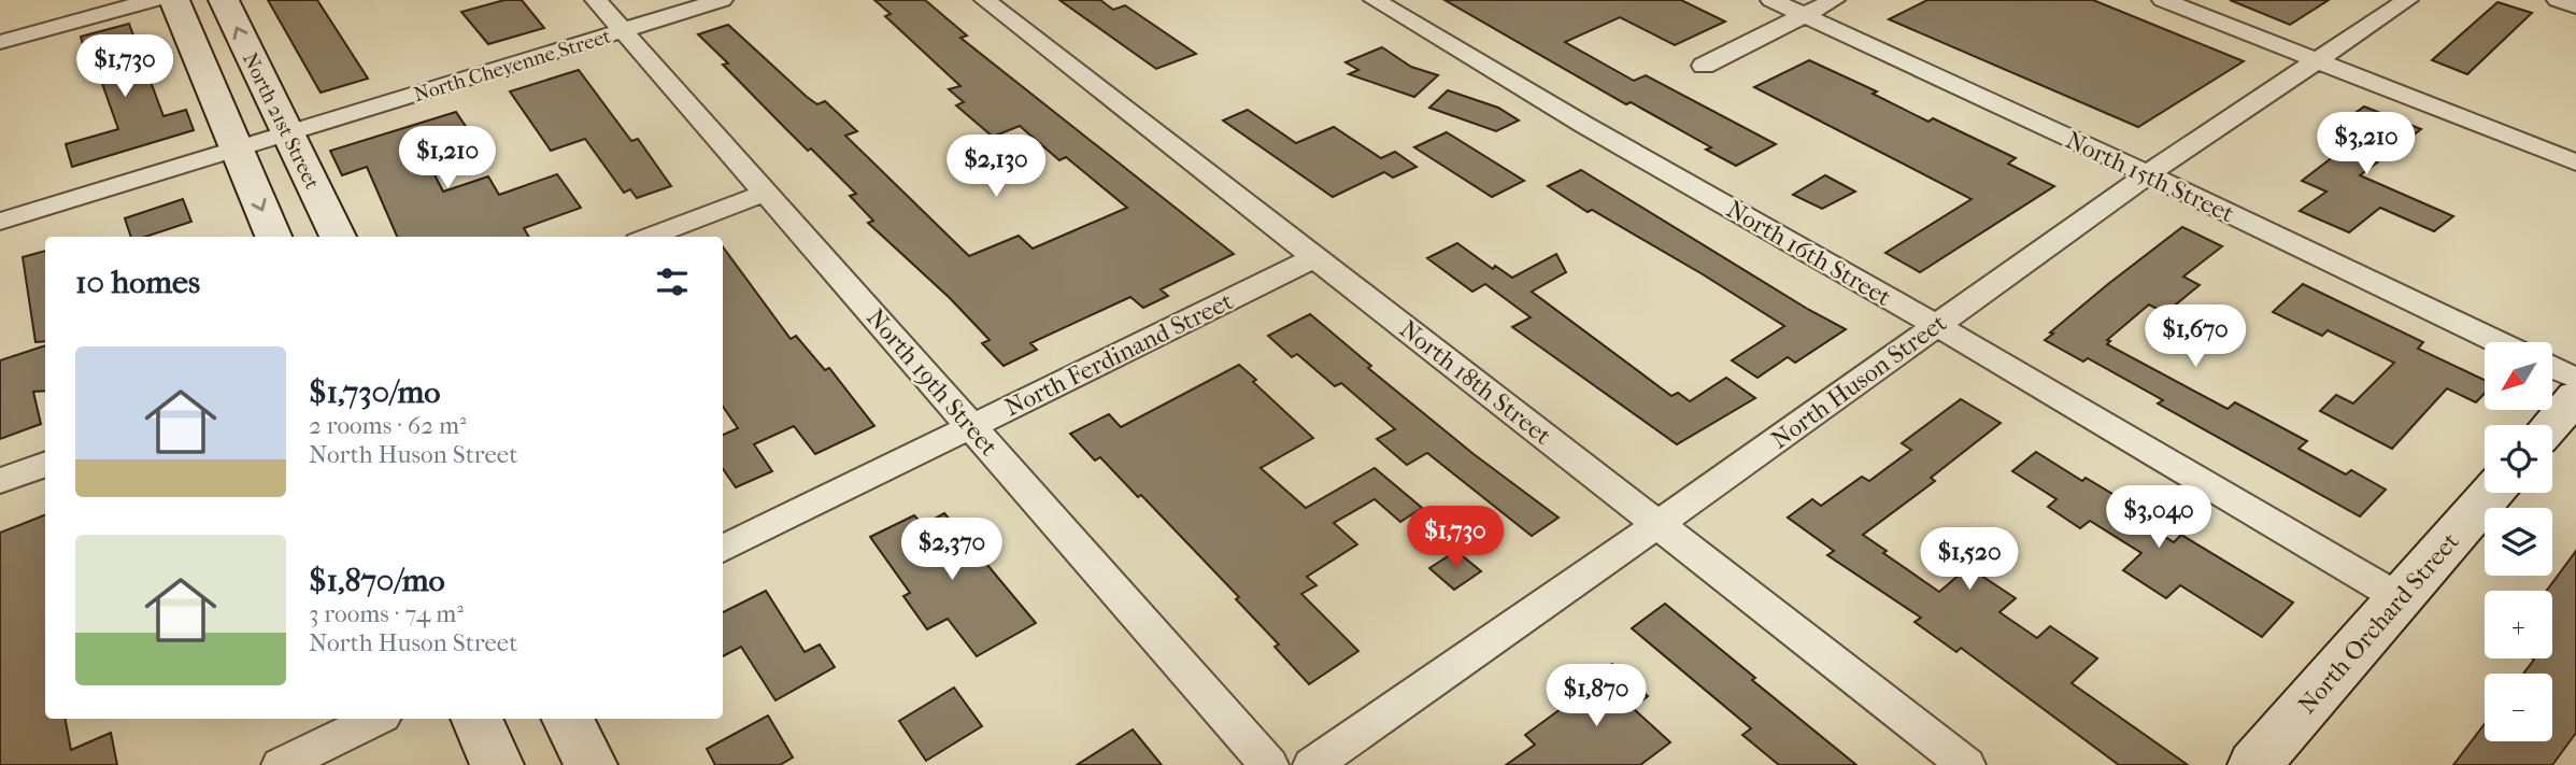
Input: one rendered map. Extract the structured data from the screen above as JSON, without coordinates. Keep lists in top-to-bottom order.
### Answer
{
  "streets": {
    "main road": ["North 21st Street", "North Orchard Street"],
    "street": [
      "North Cheyenne Street",
      "North 15th Street",
      "North 16th Street",
      "North Ferdinand Street",
      "North Huson Street",
      "North 19th Street",
      "North 18th Street"
    ]
  },
  "crossings": [
    ["North Cheyenne Street", "North 21st Street"],
    ["North Cheyenne Street", "North 19th Street"],
    ["North 15th Street", "North Huson Street"],
    ["North 16th Street", "North Huson Street"],
    ["North 16th Street", "North Orchard Street"],
    ["North Ferdinand Street", "North 19th Street"],
    ["North Ferdinand Street", "North 18th Street"],
    ["North Huson Street", "North 18th Street"]
  ],
  "north": "bottom left",
  "page": {
    "price": [
      "$1,730",
      "$3,210",
      "$1,210",
      "$2,130",
      "$1,670",
      "$3,040",
      "$1,730",
      "$2,370",
      "$1,520",
      "$1,870"
    ],
    "heading": "10 homes",
    "list": [
      {
        "name": "$1,730/mo",
        "note": "2 rooms · 62 m² · North Huson Street"
      },
      {
        "name": "$1,870/mo",
        "note": "3 rooms · 74 m² · North Huson Street"
      }
    ],
    "map_buttons": ["+", "−"]
  }
}
